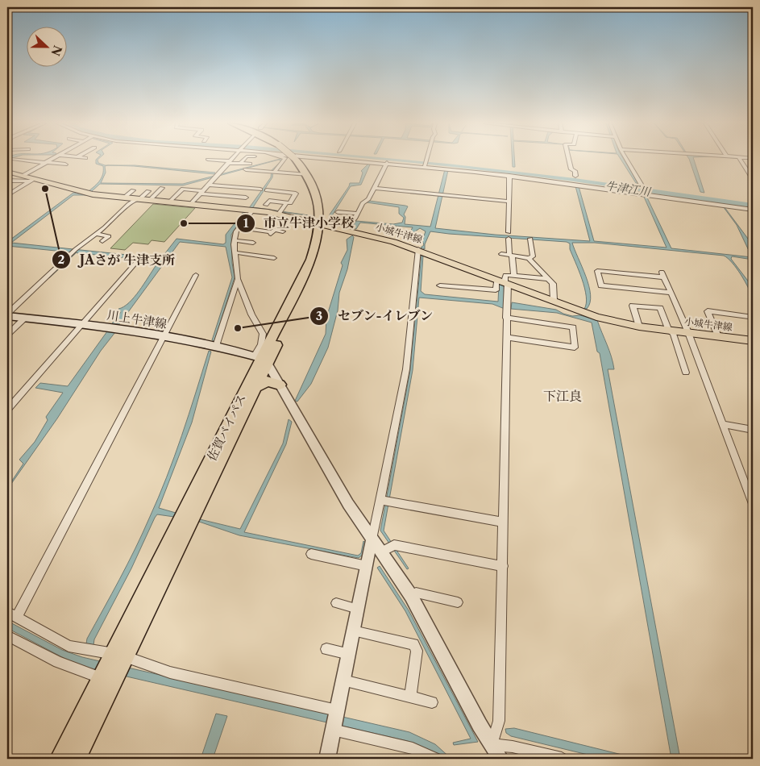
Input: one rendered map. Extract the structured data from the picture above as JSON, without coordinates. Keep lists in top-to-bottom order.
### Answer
{
  "streets": {
    "highway": ["佐賀バイパス"],
    "main road": ["小城牛津線", "川上牛津線"]
  },
  "crossings": [
    ["小城牛津線", "佐賀バイパス"],
    ["川上牛津線", "佐賀バイパス"]
  ],
  "districts": ["下江良"],
  "water": ["牛津江川"],
  "places": ["JAさが 牛津支所", "市立牛津小学校", "セブン-イレブン"],
  "north": "right"
}
